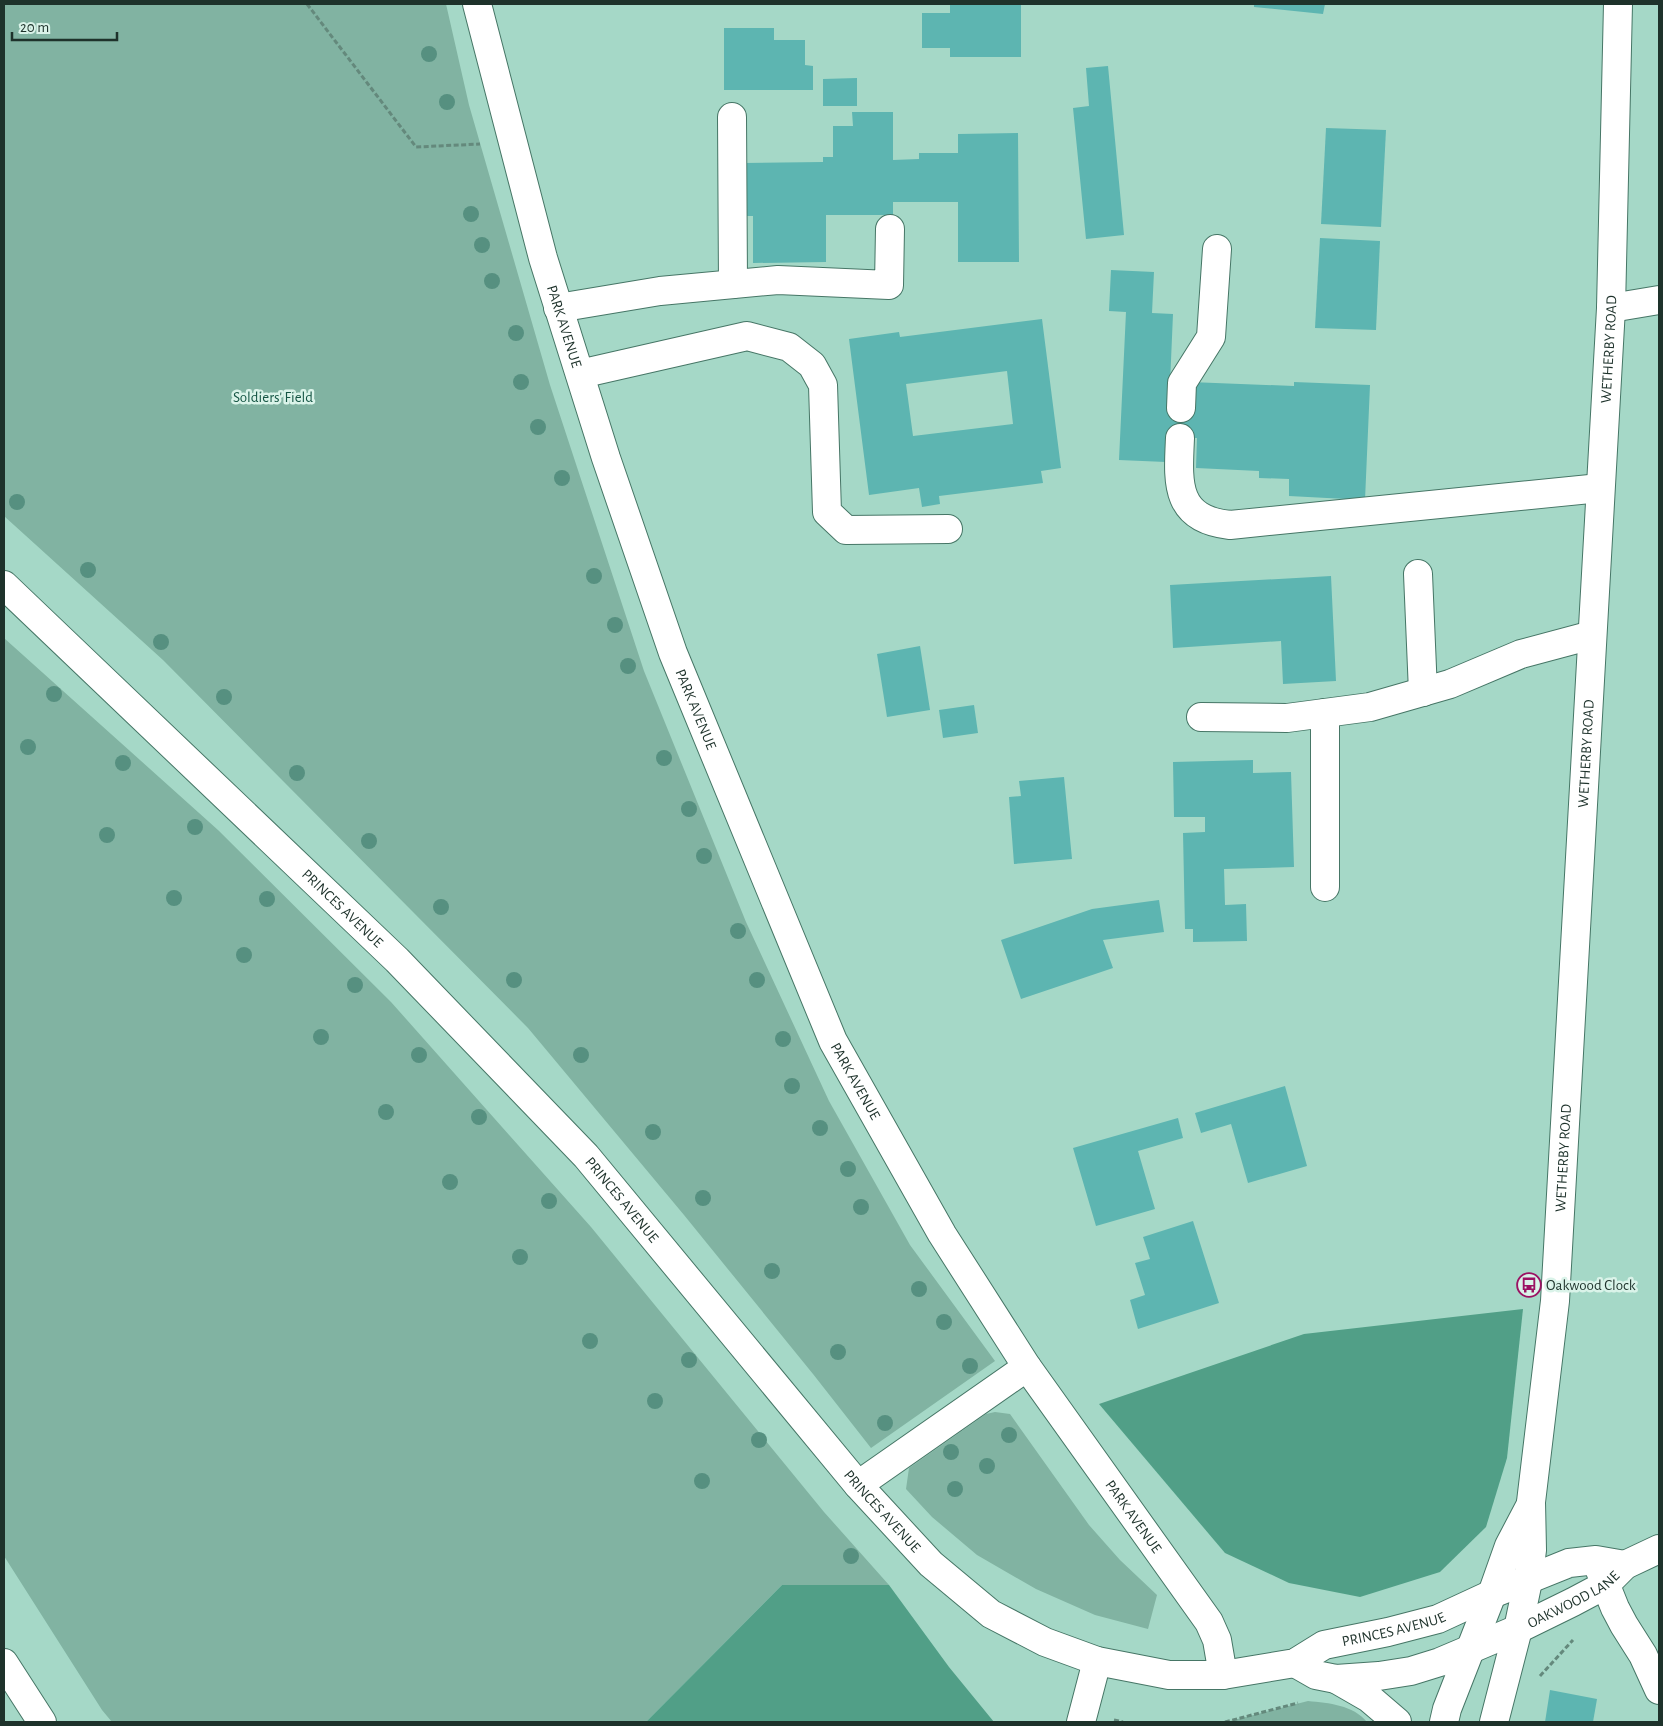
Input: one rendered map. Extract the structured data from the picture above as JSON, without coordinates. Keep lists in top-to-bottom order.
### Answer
{
  "streets": {
    "street": [
      "PARK AVENUE",
      "WETHERBY ROAD",
      "PRINCES AVENUE",
      "OAKWOOD LANE"
    ]
  },
  "crossings": [
    ["PARK AVENUE", "PRINCES AVENUE"],
    ["WETHERBY ROAD", "PRINCES AVENUE"],
    ["WETHERBY ROAD", "OAKWOOD LANE"],
    ["PRINCES AVENUE", "OAKWOOD LANE"]
  ],
  "parks": ["Soldiers' Field"],
  "places": {
    "bus stop": ["Oakwood Clock"]
  },
  "scale_bar": "20 m"
}
